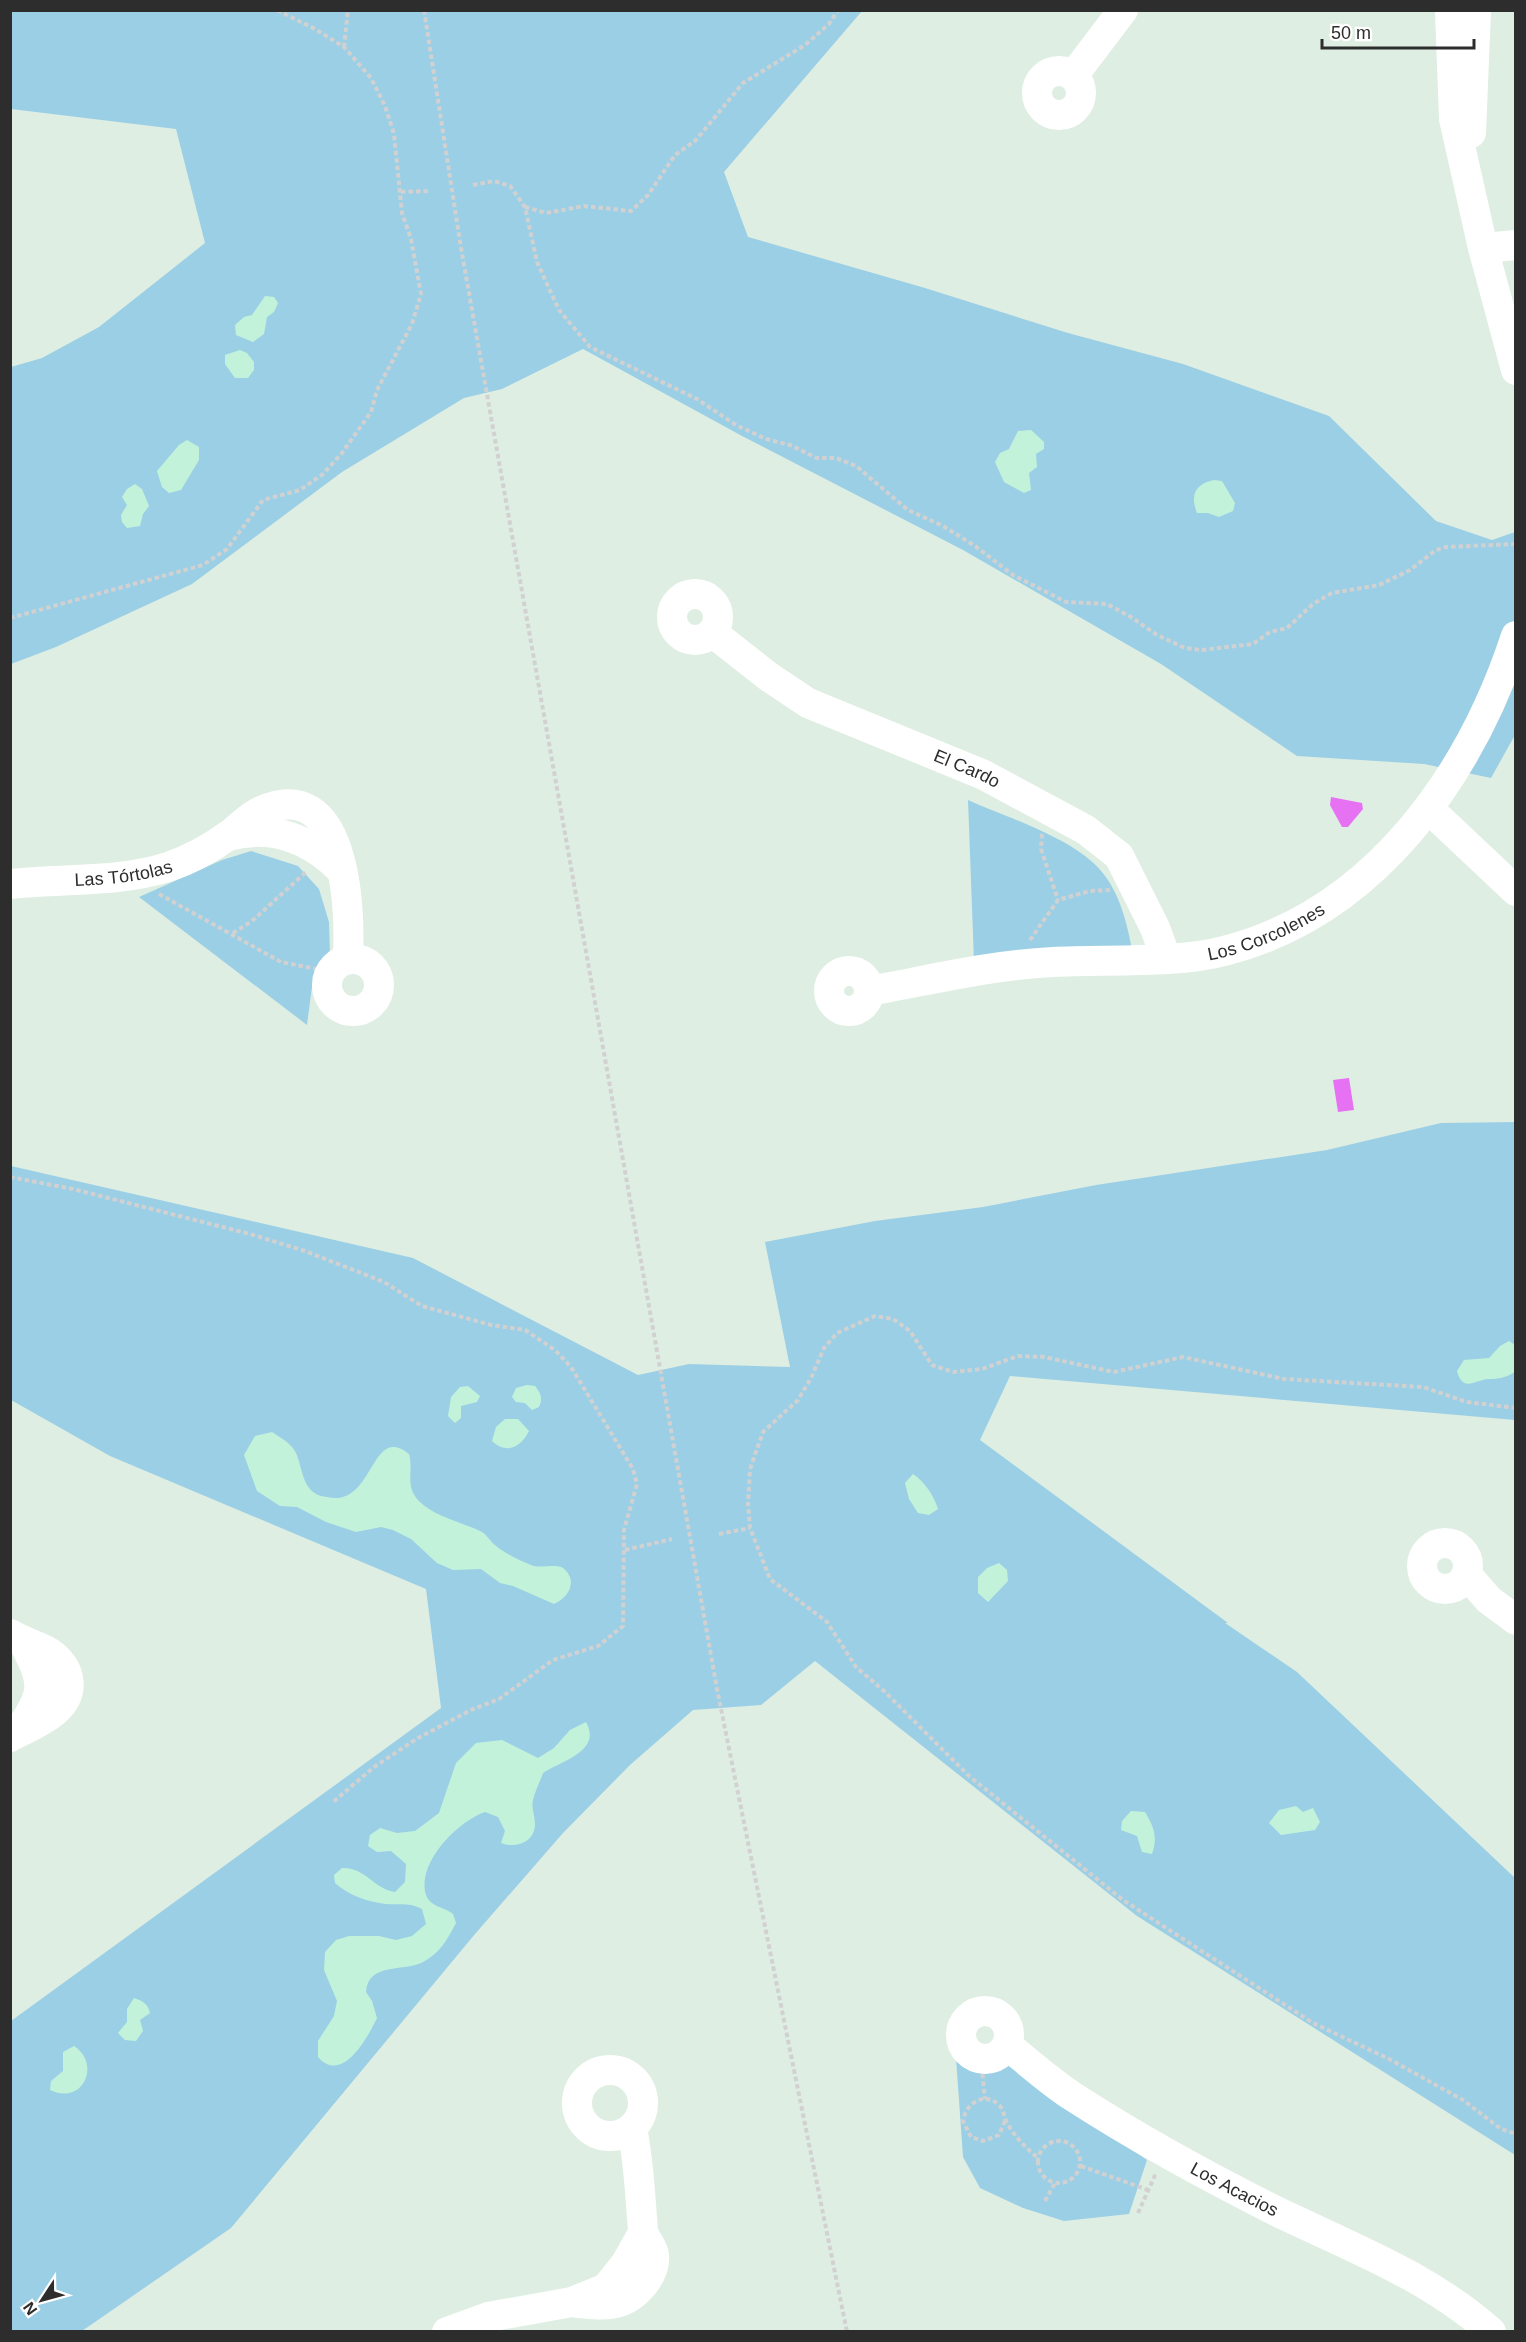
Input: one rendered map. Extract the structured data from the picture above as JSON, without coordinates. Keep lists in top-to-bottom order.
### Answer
{
  "streets": {
    "street": [
      "El Cardo",
      "Las Tórtolas",
      "Los Corcolenes",
      "Los Acacios"
    ]
  },
  "crossings": [
    ["El Cardo", "Los Corcolenes"]
  ],
  "scale_bar": "50 m",
  "north": "bottom left"
}
